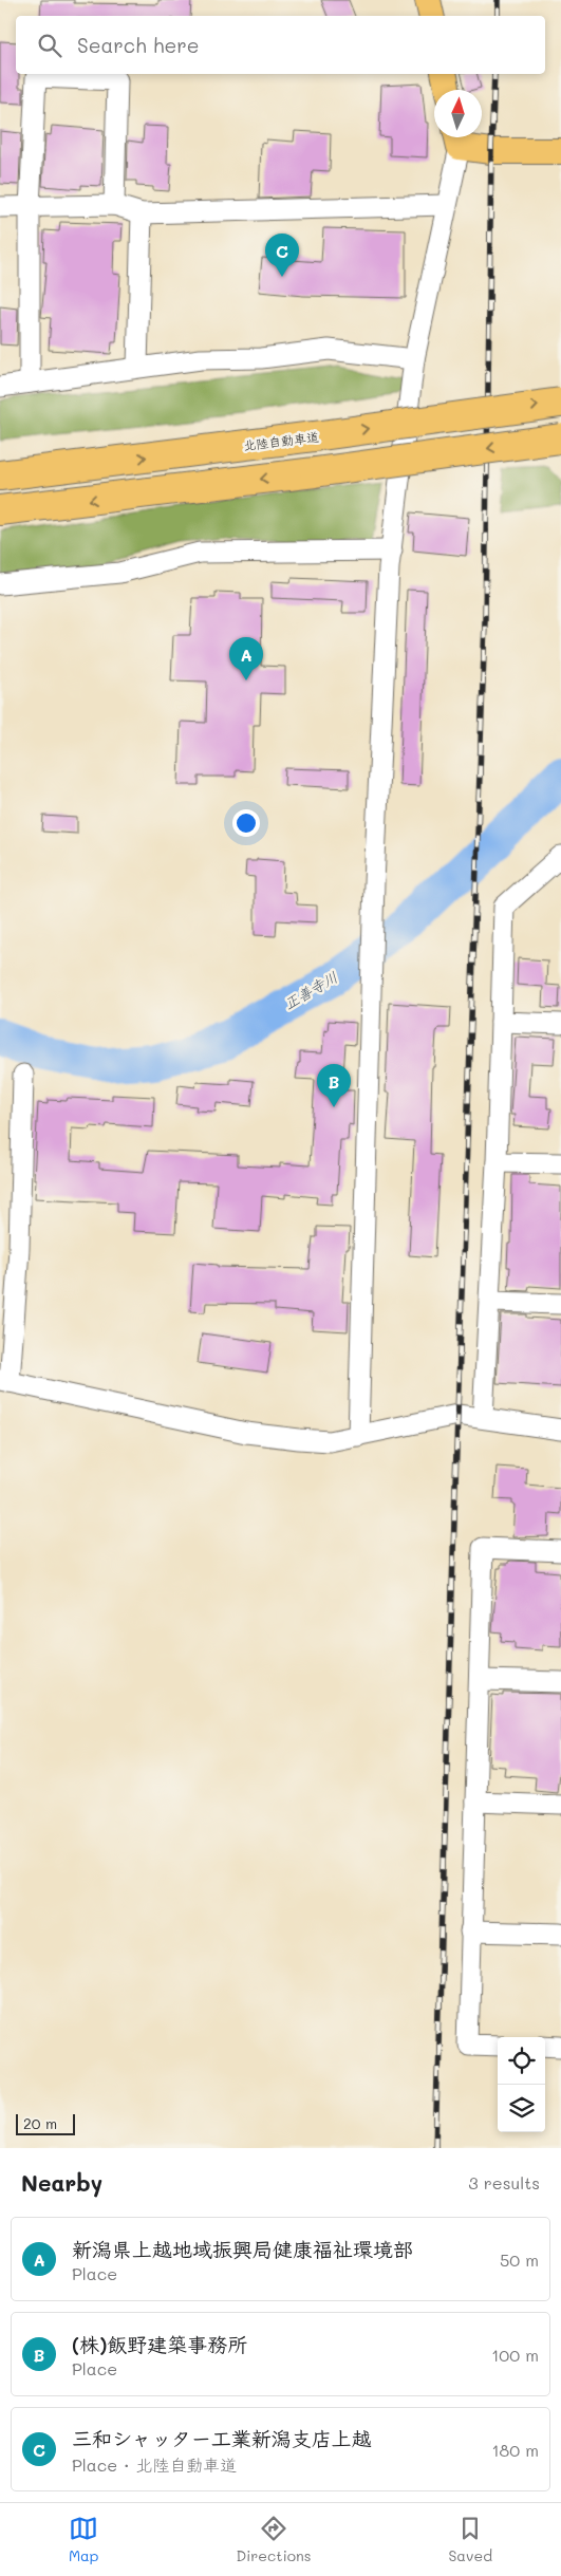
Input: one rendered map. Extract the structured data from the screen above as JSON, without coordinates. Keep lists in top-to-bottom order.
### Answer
{
  "streets": {
    "highway": ["北陸自動車道"]
  },
  "water": ["正善寺川"],
  "scale_bar": "20 m",
  "north": "top",
  "page": {
    "search": "Search here",
    "pins": ["C", "A", "B"],
    "scale": "20 m",
    "heading": ["Nearby", "3 results"],
    "list": [
      {
        "mark": "A",
        "name": "新潟県上越地域振興局健康福祉環境部",
        "note": "Place",
        "value": "50 m"
      },
      {
        "mark": "B",
        "name": "(株)飯野建築事務所",
        "note": "Place",
        "value": "100 m"
      },
      {
        "mark": "C",
        "name": "三和シャッター工業新潟支店上越",
        "note": "Place · 北陸自動車道",
        "value": "180 m"
      }
    ],
    "nav": ["Map", "Directions", "Saved"]
  }
}
